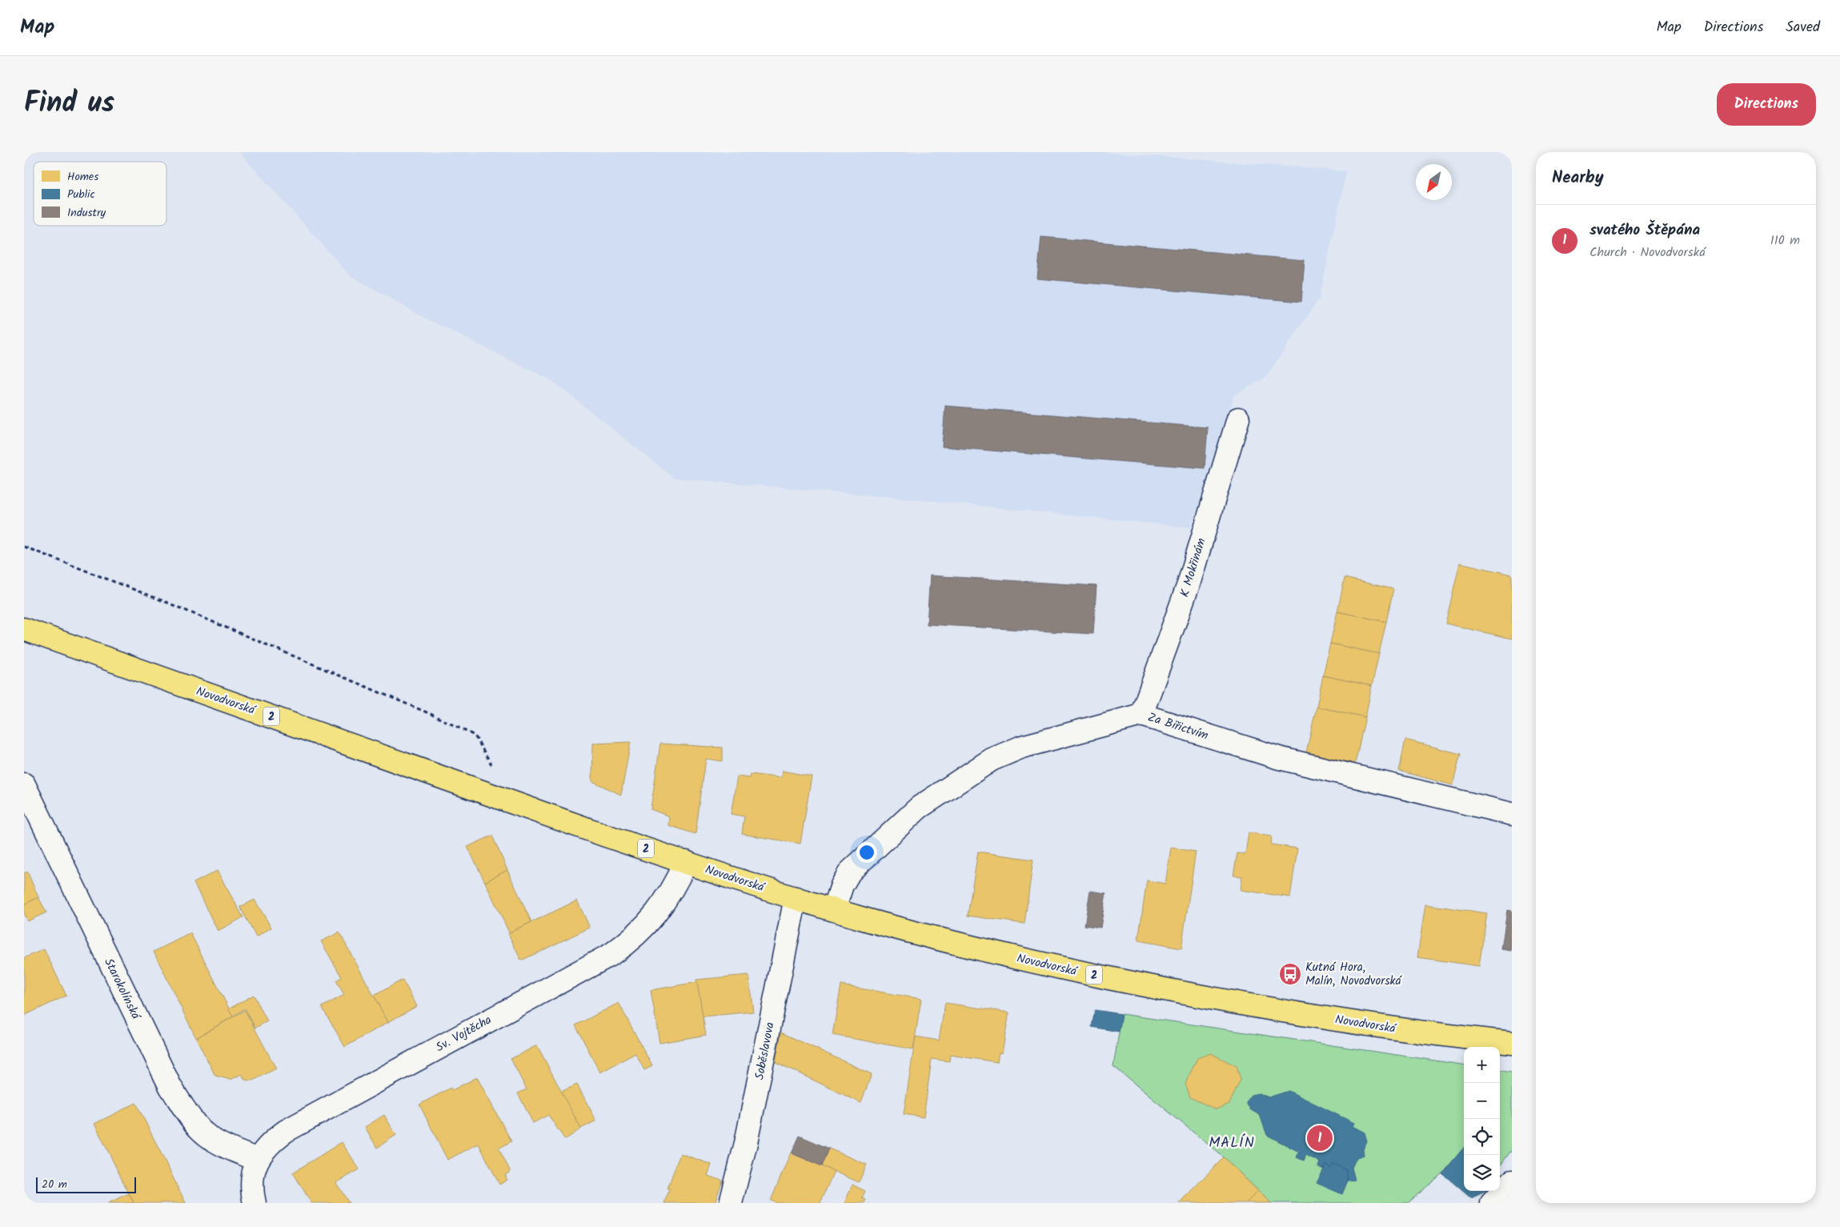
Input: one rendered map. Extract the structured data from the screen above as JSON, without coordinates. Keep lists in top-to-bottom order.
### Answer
{
  "streets": {
    "main road": ["Novodvorská", "2"],
    "street": [
      "K Mokřinám",
      "Za Biřictvím",
      "Starokolínská",
      "Sv. Vojtěcha",
      "Soběslavova"
    ]
  },
  "crossings": [
    ["K Mokřinám", "Za Biřictvím"],
    ["Novodvorská", "2"],
    ["Novodvorská", "Za Biřictvím"],
    ["Novodvorská", "Sv. Vojtěcha"],
    ["Novodvorská", "Soběslavova"],
    ["2", "Sv. Vojtěcha"],
    ["Starokolínská", "Sv. Vojtěcha"]
  ],
  "districts": ["MALÍN"],
  "places": {
    "bus stop": ["Kutná Hora, Malín, Novodvorská"]
  },
  "legend": ["Homes", "Public", "Industry"],
  "scale_bar": "20 m",
  "north": "bottom left",
  "page": {
    "header": "Map",
    "nav": ["Map", "Directions", "Saved"],
    "title": "Find us",
    "buttons": "Directions",
    "heading": "Nearby",
    "list": [
      {
        "mark": "1",
        "name": "svatého Štěpána",
        "note": "Church · Novodvorská",
        "value": "110 m"
      }
    ],
    "map_buttons": ["+", "−"],
    "pins": "1",
    "scale": "20 m"
  }
}
